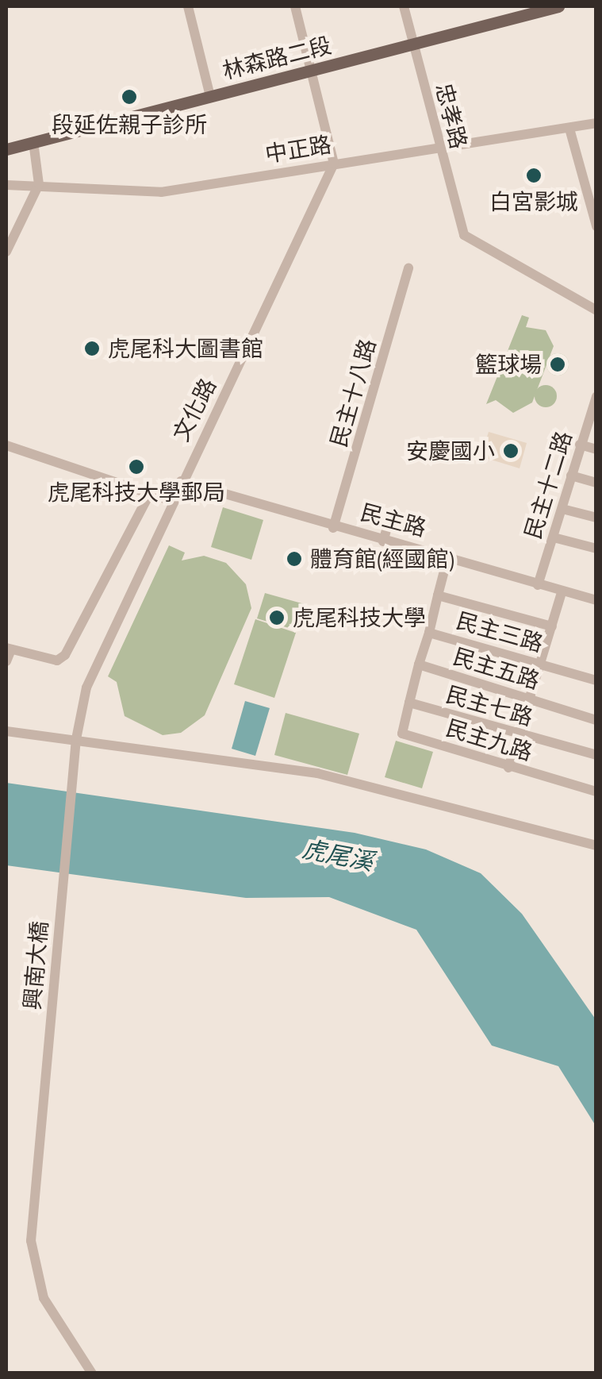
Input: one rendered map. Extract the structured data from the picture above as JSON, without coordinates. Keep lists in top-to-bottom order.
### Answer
{
  "streets": {
    "main road": ["林森路二段"],
    "street": [
      "忠孝路",
      "中正路",
      "民主十八路",
      "文化路",
      "民主十二路",
      "民主路",
      "民主三路",
      "民主五路",
      "民主七路",
      "民主九路",
      "興南大橋"
    ]
  },
  "crossings": [
    ["林森路二段", "忠孝路"],
    ["忠孝路", "中正路"],
    ["中正路", "文化路"],
    ["民主十八路", "民主路"],
    ["文化路", "民主路"],
    ["文化路", "興南大橋"],
    ["民主十二路", "民主路"],
    ["民主路", "民主三路"],
    ["民主三路", "民主五路"],
    ["民主七路", "民主九路"]
  ],
  "water": ["虎尾溪"],
  "places": [
    "段延佐親子診所",
    "白宮影城",
    "虎尾科大圖書館",
    "籃球場",
    "安慶國小",
    "虎尾科技大學郵局",
    "體育館(經國館)",
    "虎尾科技大學"
  ]
}
